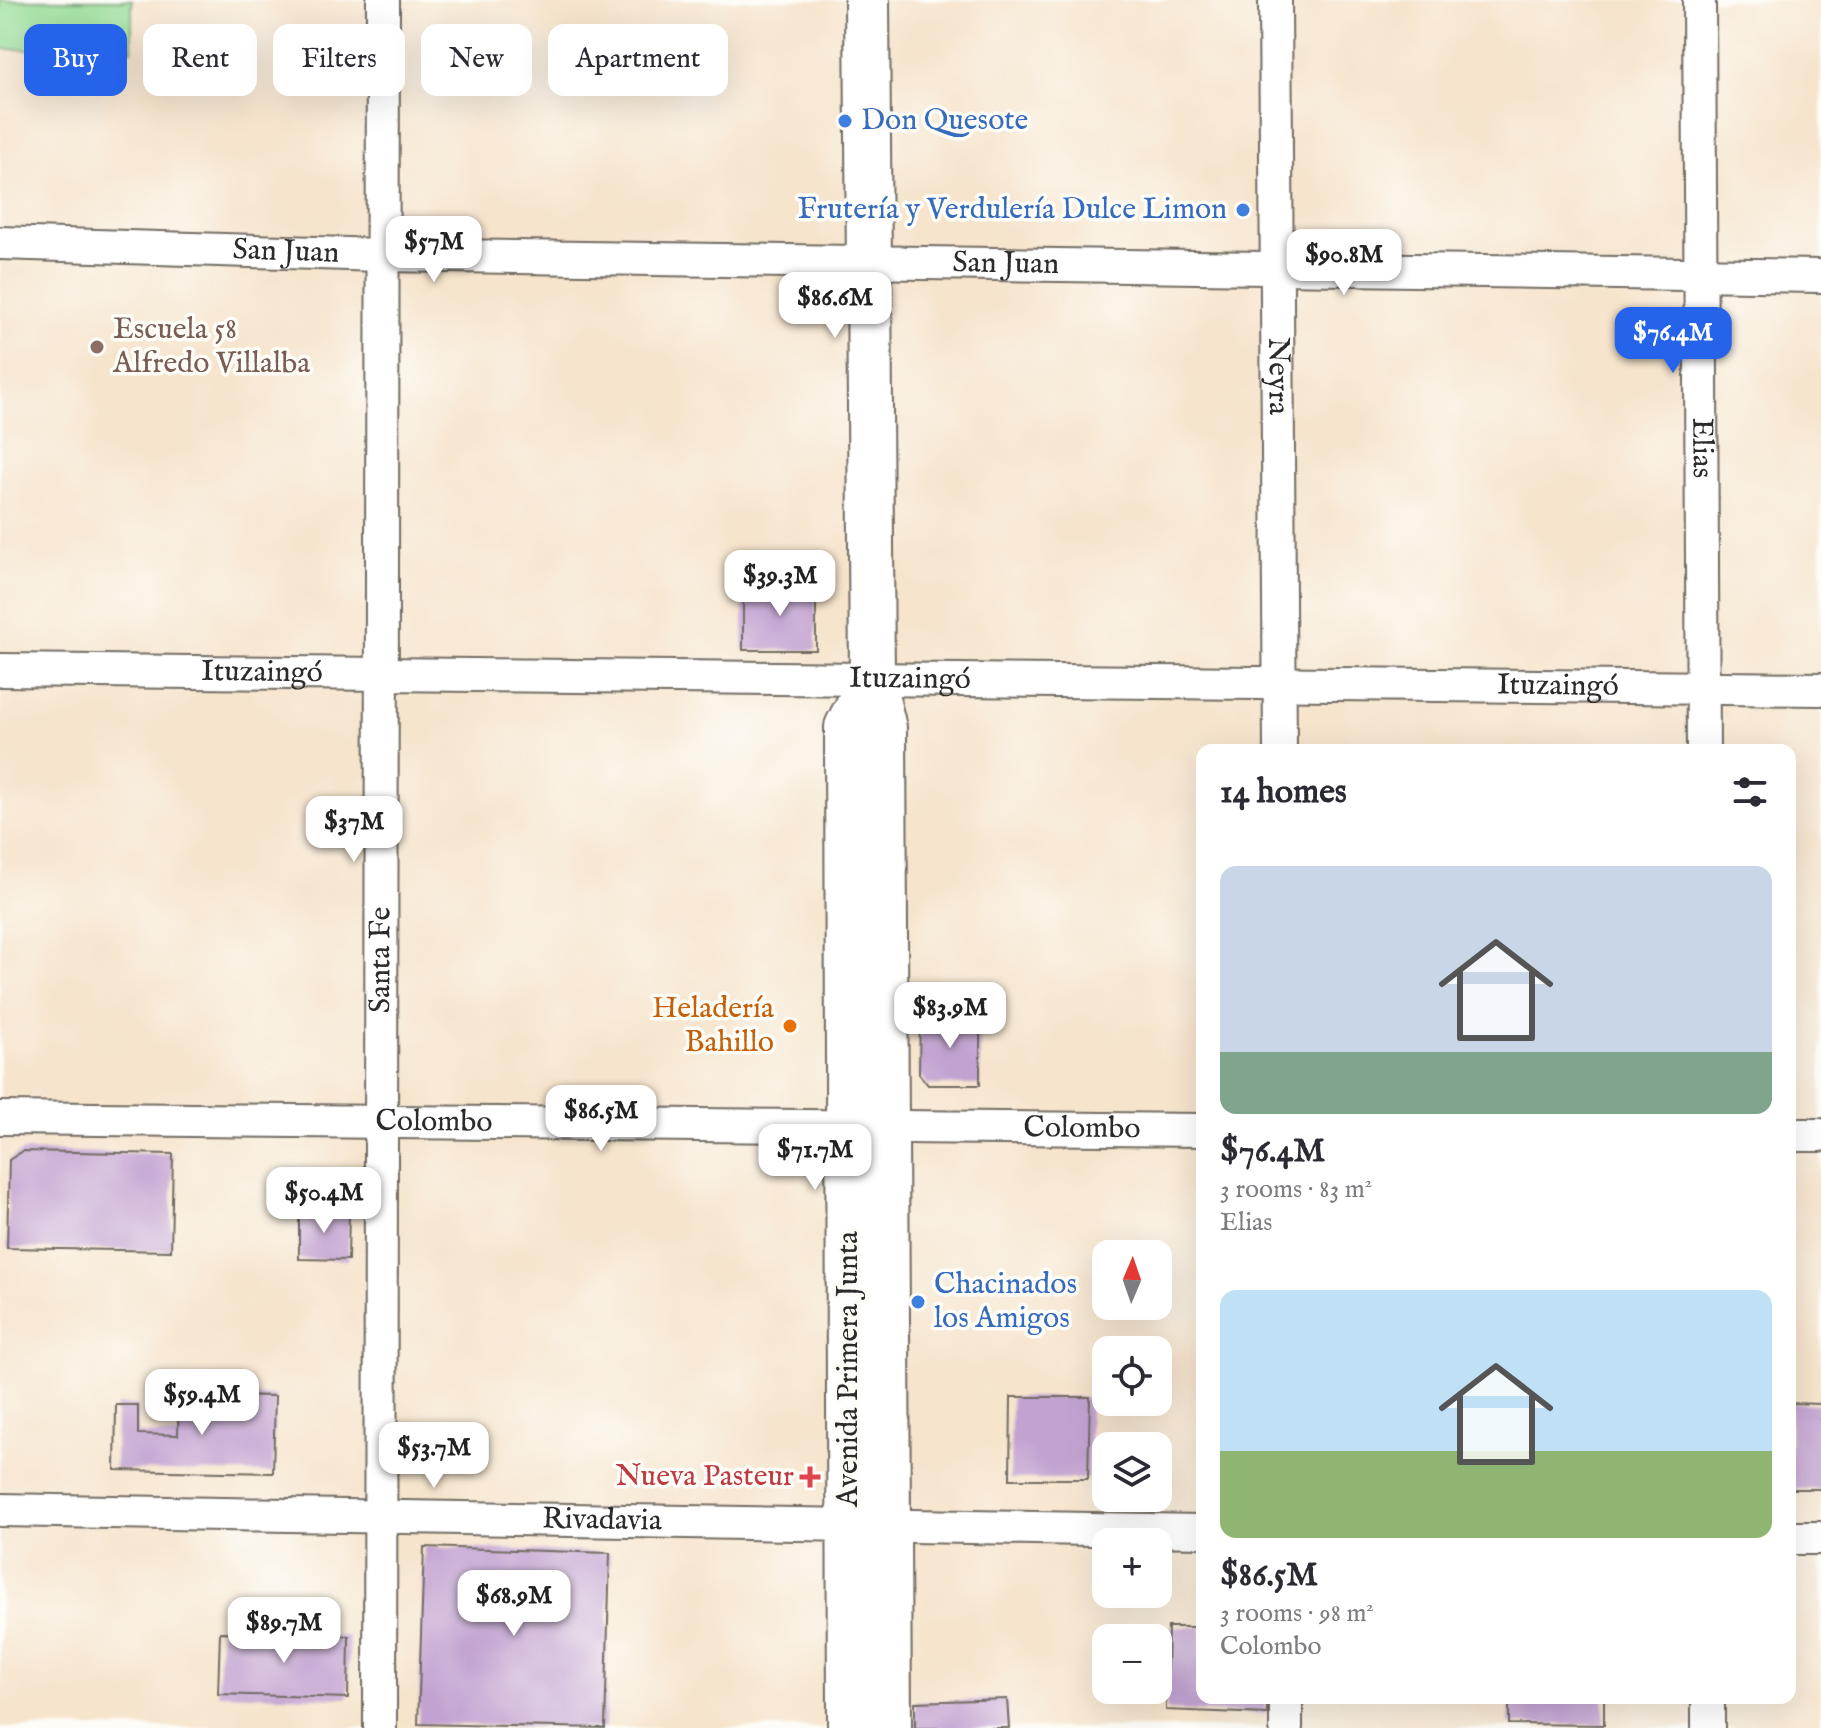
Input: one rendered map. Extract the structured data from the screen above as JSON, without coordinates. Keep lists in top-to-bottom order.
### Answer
{
  "streets": {
    "main road": ["Avenida Primera Junta"],
    "street": [
      "San Juan",
      "Neyra",
      "Elias",
      "Ituzaingó",
      "Santa Fe",
      "Colombo",
      "Rivadavia"
    ]
  },
  "crossings": [
    ["San Juan", "Neyra"],
    ["San Juan", "Elias"],
    ["San Juan", "Santa Fe"],
    ["San Juan", "Avenida Primera Junta"],
    ["Neyra", "Ituzaingó"],
    ["Elias", "Ituzaingó"],
    ["Ituzaingó", "Santa Fe"],
    ["Ituzaingó", "Avenida Primera Junta"],
    ["Santa Fe", "Colombo"],
    ["Santa Fe", "Rivadavia"],
    ["Colombo", "Avenida Primera Junta"],
    ["Avenida Primera Junta", "Rivadavia"]
  ],
  "places": {
    "other": [
      "Don Quesote",
      "Frutería y Verdulería Dulce Limon",
      "Escuela 58 Alfredo Villalba",
      "Heladería Bahillo",
      "Chacinados los Amigos"
    ],
    "health": ["Nueva Pasteur"]
  },
  "north": "top",
  "page": {
    "chip": [
      "Buy",
      "Rent",
      "Filters",
      "New",
      "Apartment"
    ],
    "price": [
      "$57M",
      "$90.8M",
      "$86.6M",
      "$76.4M",
      "$39.3M",
      "$37M",
      "$83.9M",
      "$86.5M",
      "$71.7M",
      "$50.4M",
      "$59.4M",
      "$53.7M",
      "$68.9M",
      "$89.7M"
    ],
    "heading": "14 homes",
    "list": [
      {
        "name": "$76.4M",
        "note": "3 rooms · 83 m² · Elias"
      },
      {
        "name": "$86.5M",
        "note": "3 rooms · 98 m² · Colombo"
      }
    ],
    "map_buttons": ["+", "−"]
  }
}
